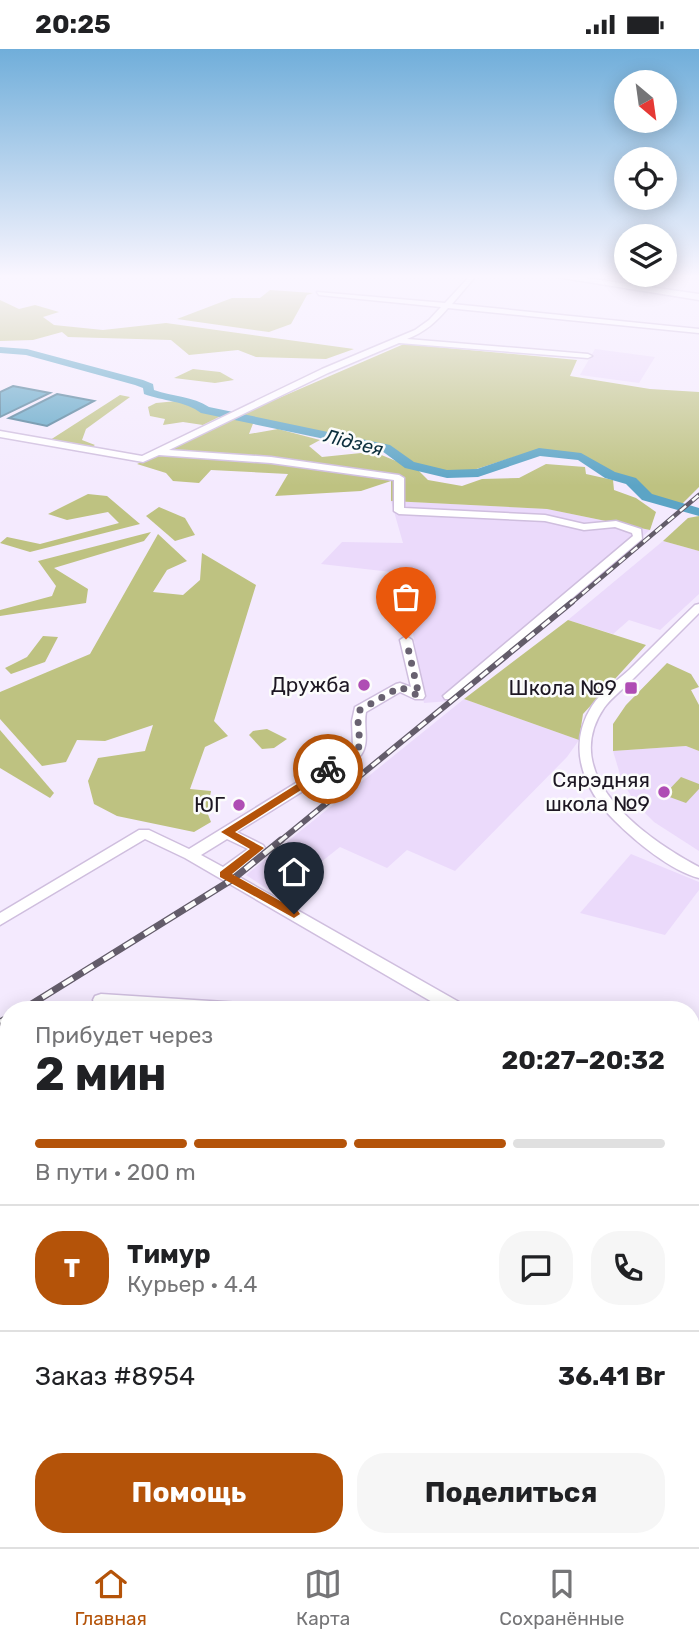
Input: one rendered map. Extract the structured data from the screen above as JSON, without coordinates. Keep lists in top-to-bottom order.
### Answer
{
  "water": ["Лідзея"],
  "places": {
    "other": ["Дружба", "Сярэдняя школа №9", "ЮГ"],
    "transit": ["Школа №9"]
  },
  "north": "bottom right",
  "page": {
    "status": "20:25",
    "heading": ["2 мин", "Прибудет через", "20:27–20:32"],
    "panel": [
      "Тимур",
      "Курьер · 4.4",
      "Заказ #8954",
      "36.41 Br"
    ],
    "bar": "В пути · 200 m",
    "round": "Т",
    "buttons": ["Помощь", "Поделиться"],
    "tabs": ["Главная", "Карта", "Сохранённые"]
  }
}
